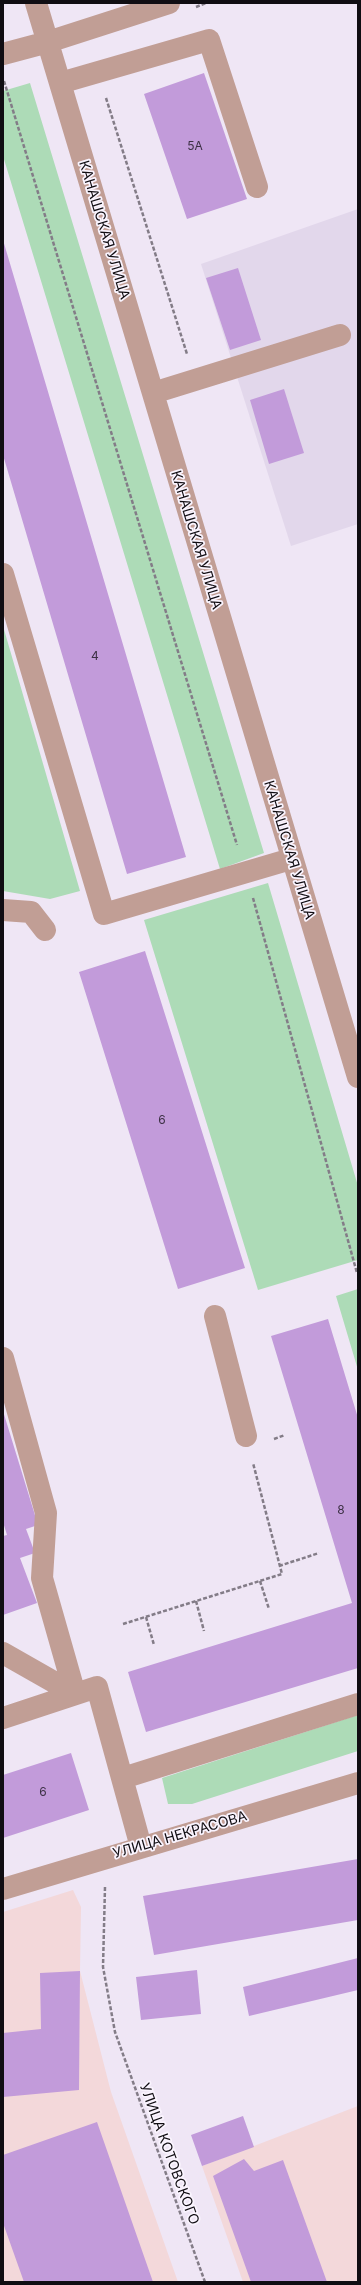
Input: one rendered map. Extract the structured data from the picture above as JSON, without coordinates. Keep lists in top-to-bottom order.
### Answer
{
  "streets": {
    "street": ["КАНАШСКАЯ УЛИЦА", "УЛИЦА НЕКРАСОВА"],
    "path": ["УЛИЦА КОТОВСКОГО"]
  },
  "house_numbers": [
    "5А",
    "4",
    "6",
    "8",
    "6"
  ]
}
